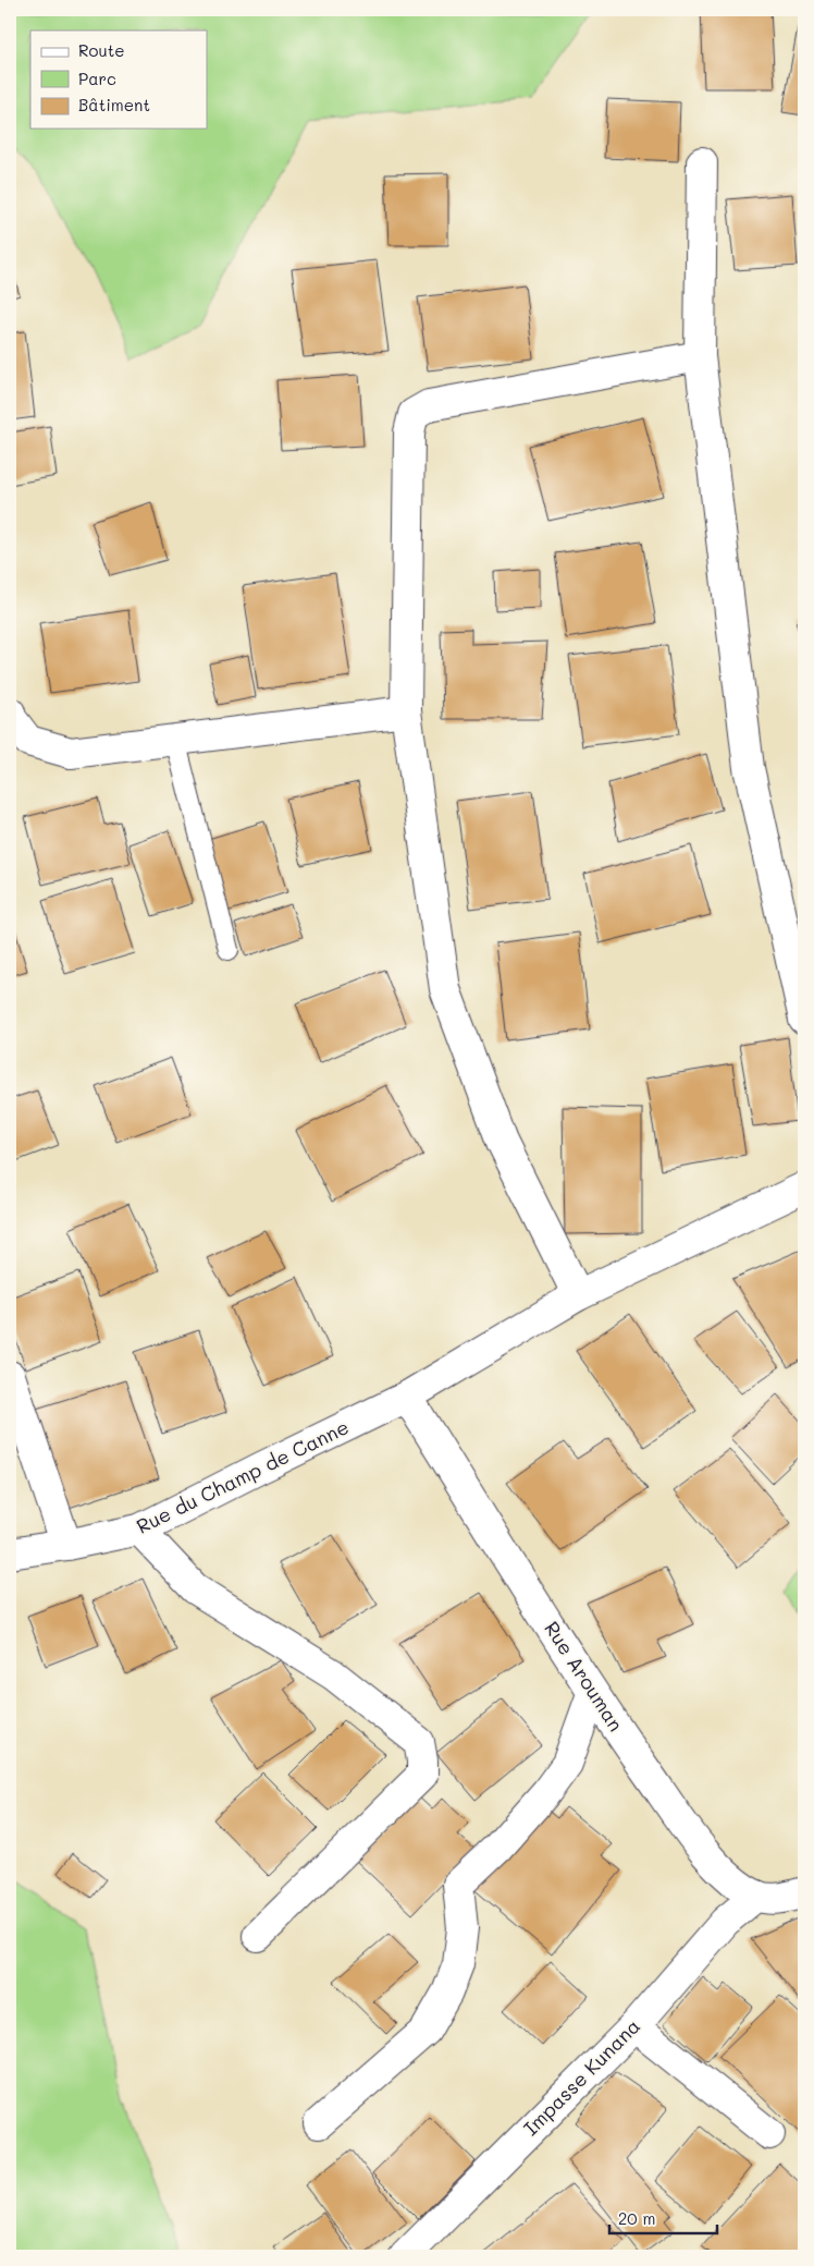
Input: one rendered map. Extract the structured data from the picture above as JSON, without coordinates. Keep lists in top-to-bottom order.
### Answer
{
  "streets": {
    "street": ["Rue du Champ de Canne", "Rue Arouman", "Impasse Kunana"]
  },
  "crossings": [
    ["Rue du Champ de Canne", "Rue Arouman"],
    ["Rue Arouman", "Impasse Kunana"]
  ],
  "legend": ["Route", "Parc", "Bâtiment"],
  "scale_bar": "20 m"
}
